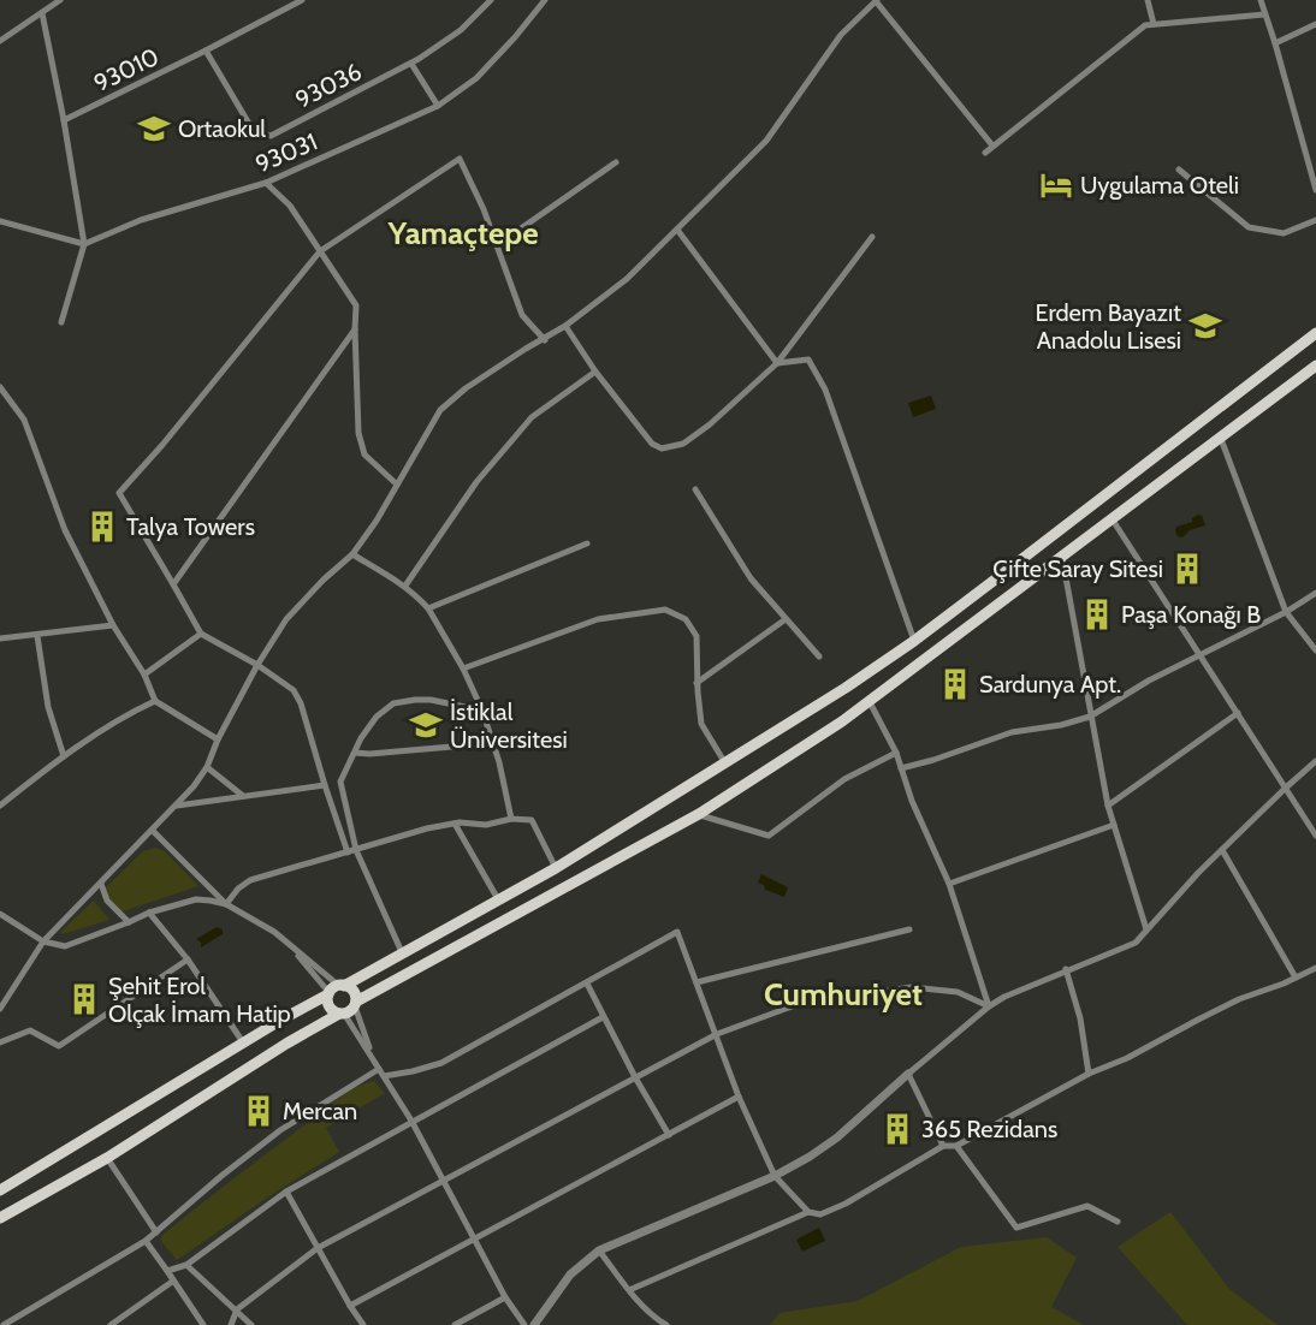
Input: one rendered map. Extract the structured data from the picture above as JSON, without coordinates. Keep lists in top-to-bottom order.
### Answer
{
  "streets": {
    "street": ["93010", "93036", "93031"]
  },
  "crossings": [
    ["93010", "93036"]
  ],
  "districts": ["Yamaçtepe", "Cumhuriyet"],
  "places": {
    "school or university": ["Ortaokul", "Erdem Bayazıt Anadolu Lisesi", "İstiklal Üniversitesi"],
    "hotel": ["Uygulama Oteli"],
    "building": [
      "Talya Towers",
      "Çifte Saray Sitesi",
      "Paşa Konağı B",
      "Sardunya Apt.",
      "Şehit Erol Olçak İmam Hatip",
      "Mercan",
      "365 Rezidans"
    ]
  }
}
